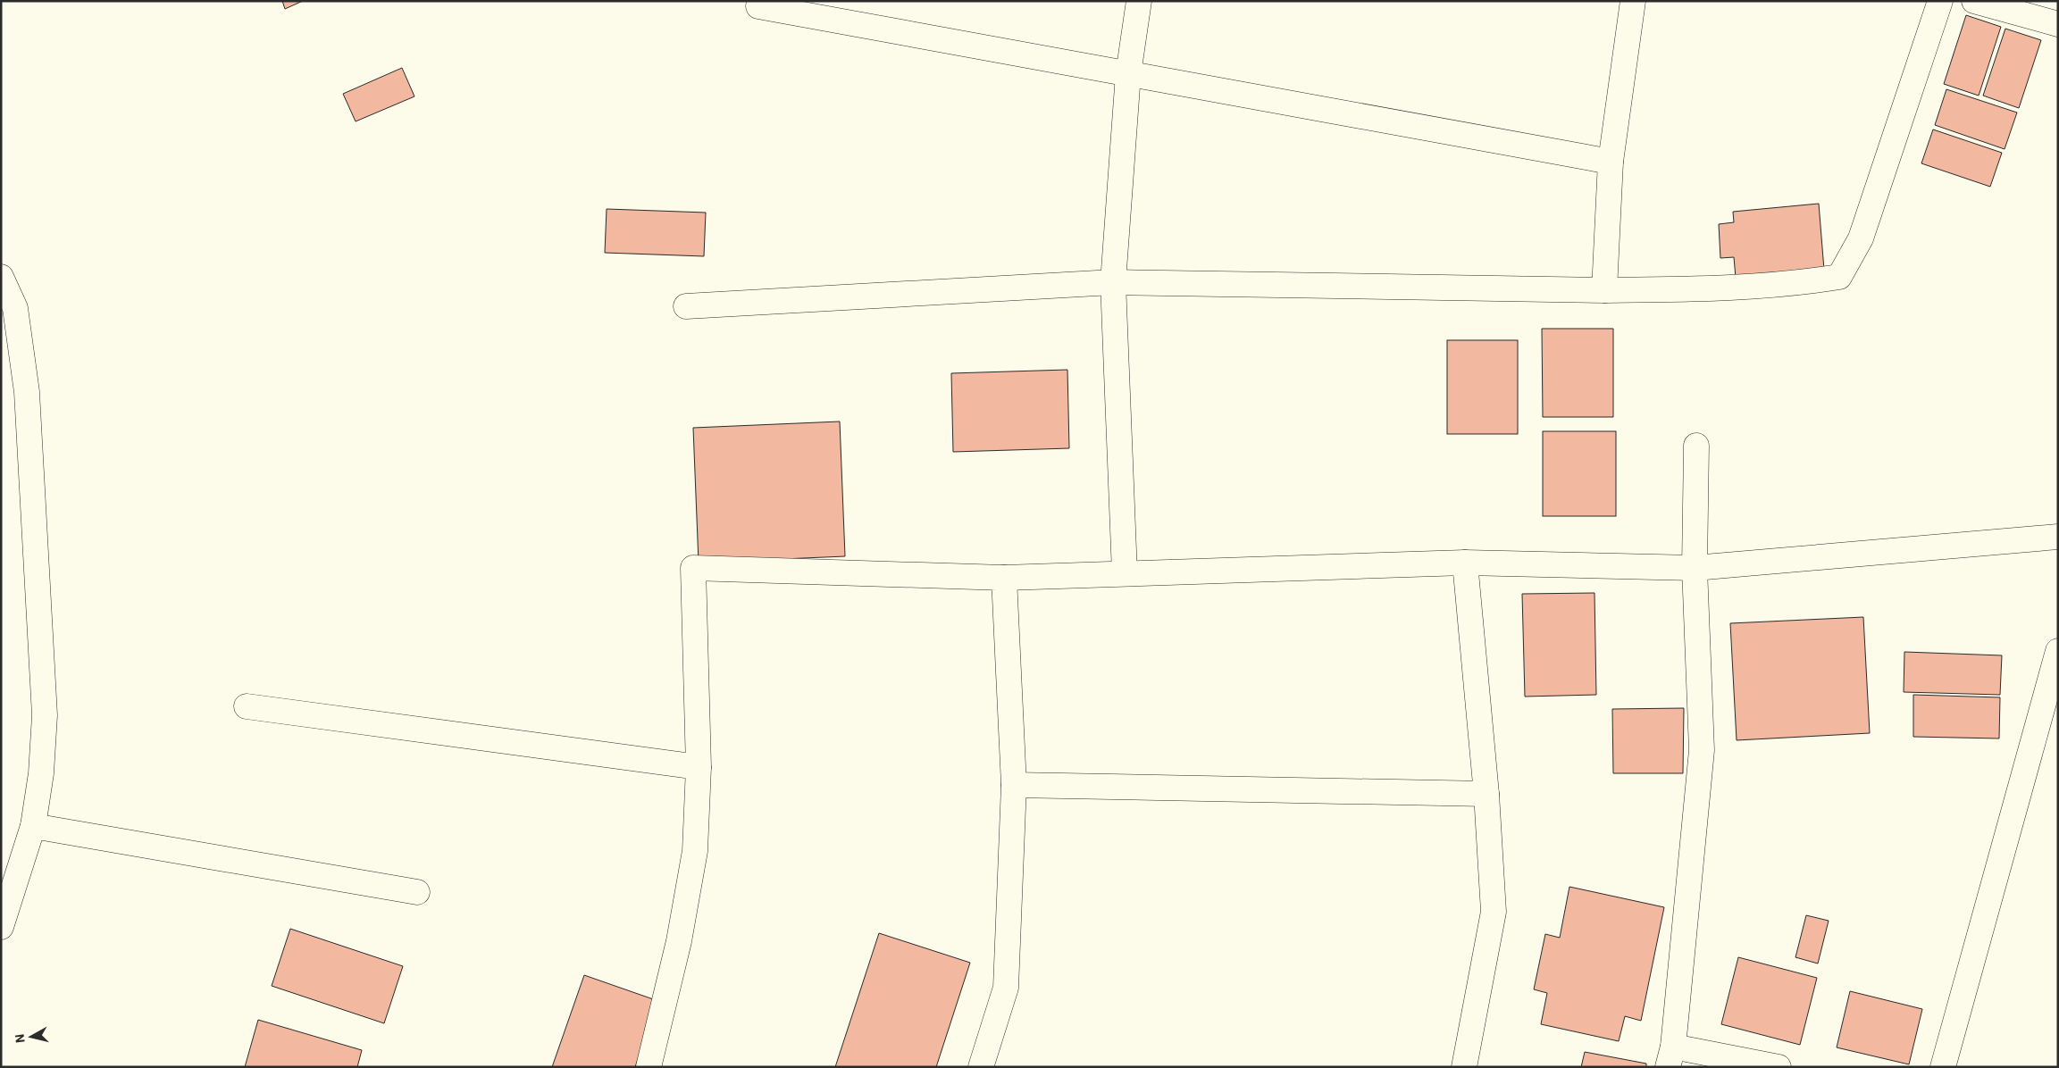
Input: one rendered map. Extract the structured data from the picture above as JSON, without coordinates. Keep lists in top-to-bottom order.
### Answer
{
  "north": "left"
}
